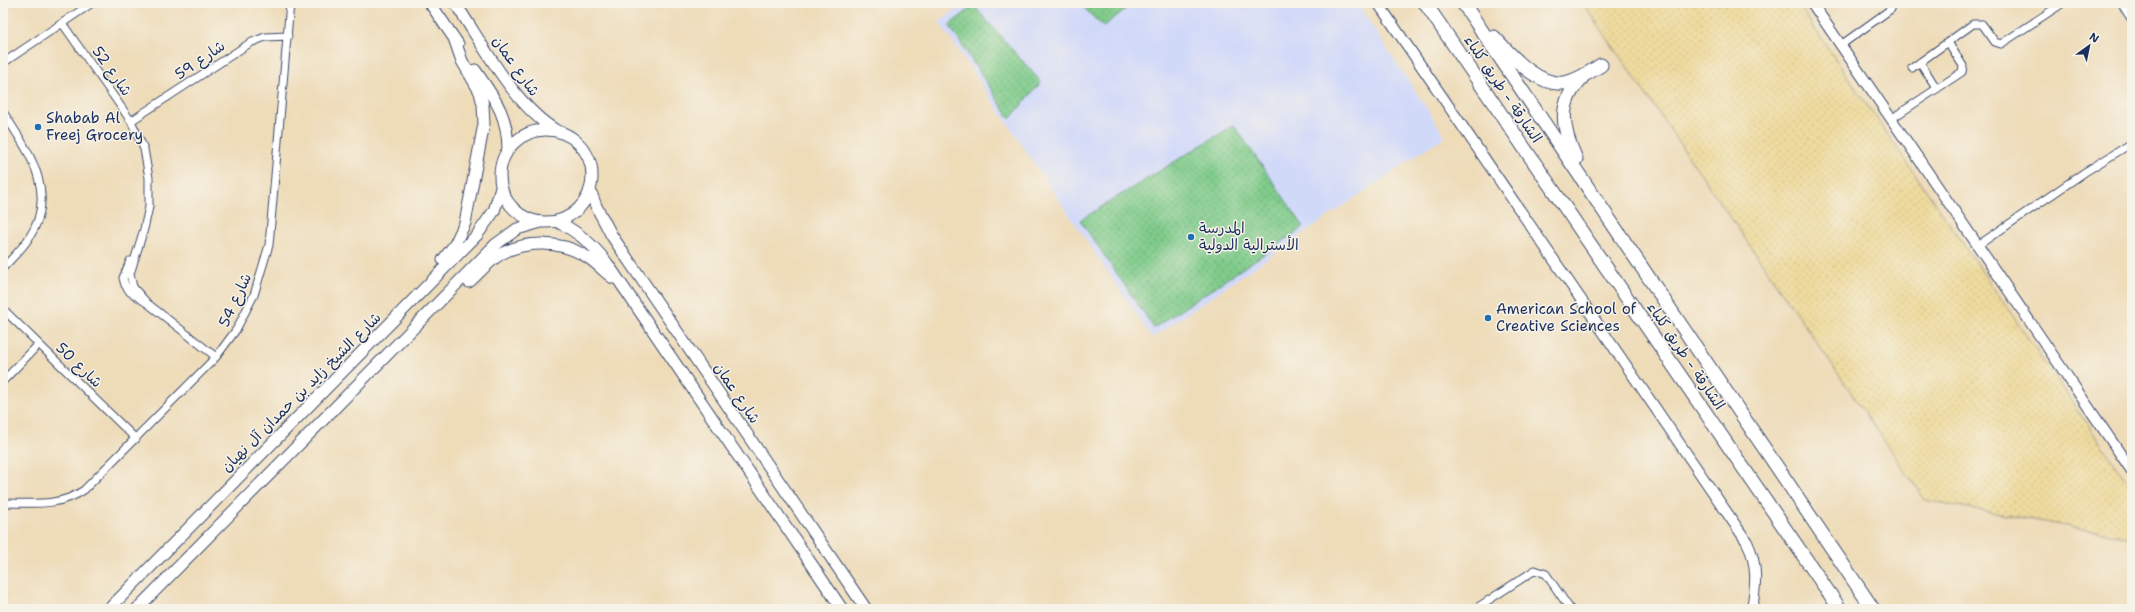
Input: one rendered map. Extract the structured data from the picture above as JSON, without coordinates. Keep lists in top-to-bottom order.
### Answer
{
  "streets": {
    "highway": ["الشارقة - طريق كلباء"],
    "main road": ["شارع عمان", "شارع الشيخ زايد بن حمدان آل نهيان"],
    "street": [
      "شارع 59",
      "شارع 52",
      "شارع 54",
      "شارع 50"
    ]
  },
  "crossings": [
    ["شارع 59", "شارع 52"],
    ["شارع 59", "شارع 54"],
    ["شارع عمان", "شارع الشيخ زايد بن حمدان آل نهيان"],
    ["شارع 52", "شارع 54"],
    ["شارع 54", "شارع 50"]
  ],
  "places": ["Shabab Al Freej Grocery", "المدرسة الأسترالية الدولية", "American School of Creative Sciences"],
  "north": "top right"
}
